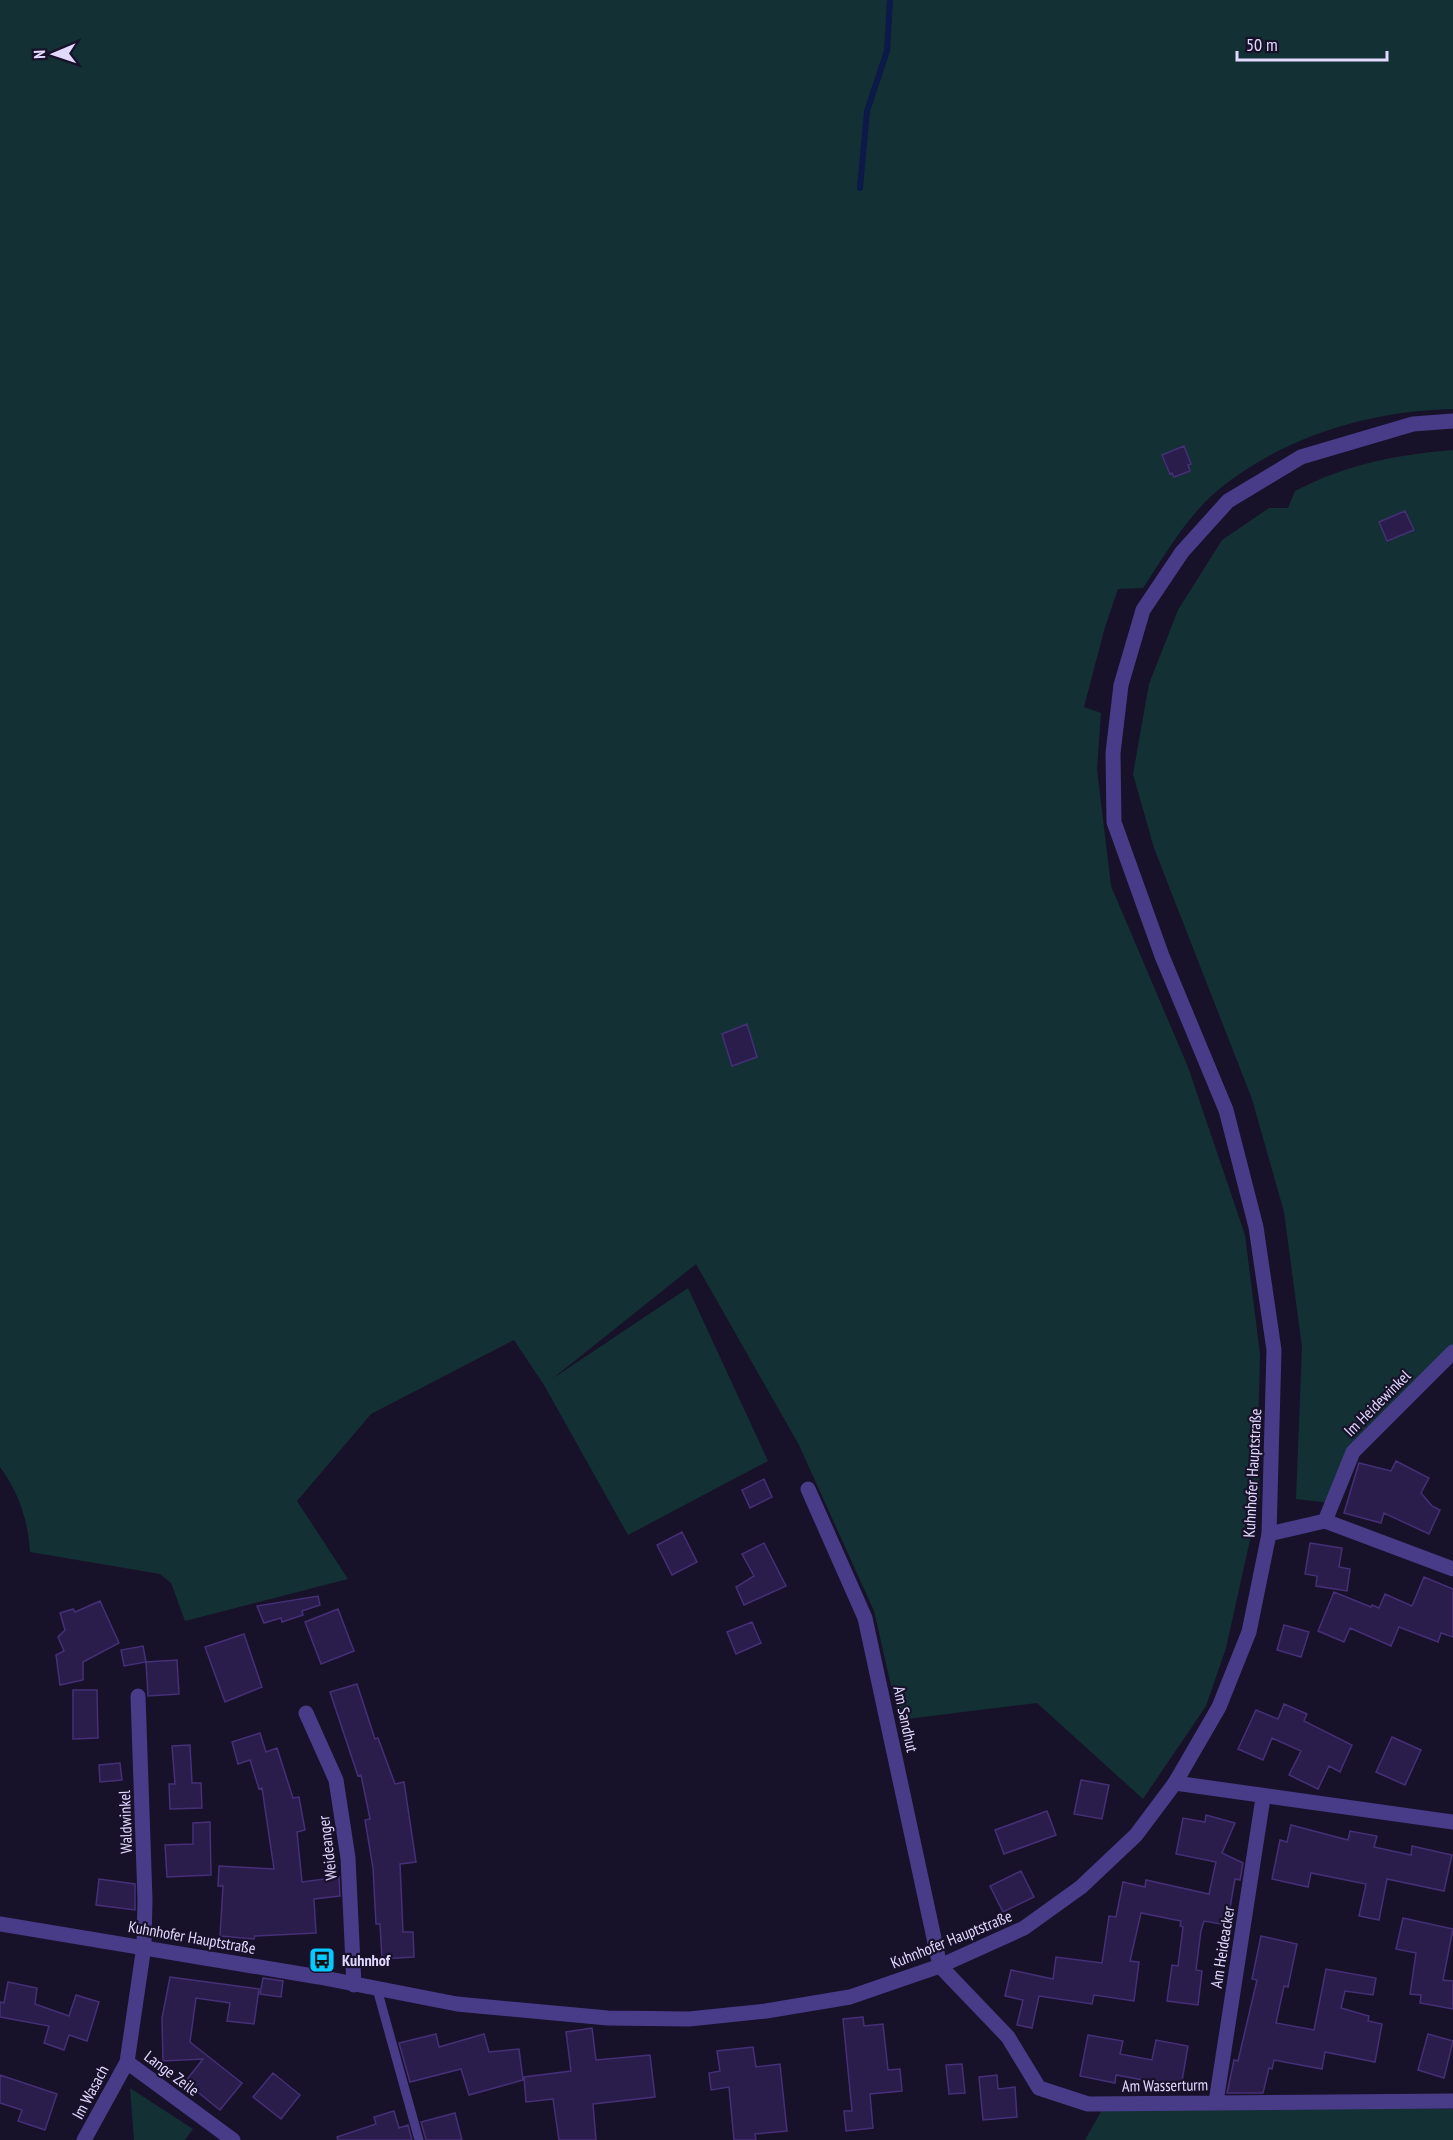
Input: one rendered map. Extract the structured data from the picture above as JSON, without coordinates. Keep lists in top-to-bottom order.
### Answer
{
  "streets": {
    "street": [
      "Im Heidewinkel",
      "Kuhnhofer Hauptstraße",
      "Am Sandhut",
      "Waldwinkel",
      "Weideanger",
      "Am Heideacker",
      "Lange Zeile",
      "Am Wasserturm",
      "Im Wasach"
    ]
  },
  "crossings": [
    ["Kuhnhofer Hauptstraße", "Am Sandhut"],
    ["Kuhnhofer Hauptstraße", "Waldwinkel"],
    ["Kuhnhofer Hauptstraße", "Weideanger"],
    ["Kuhnhofer Hauptstraße", "Lange Zeile"],
    ["Kuhnhofer Hauptstraße", "Am Wasserturm"],
    ["Am Sandhut", "Am Wasserturm"],
    ["Waldwinkel", "Lange Zeile"],
    ["Am Heideacker", "Am Wasserturm"],
    ["Lange Zeile", "Im Wasach"]
  ],
  "places": {
    "bus stop": ["Kuhnhof"]
  },
  "scale_bar": "50 m",
  "north": "left"
}
